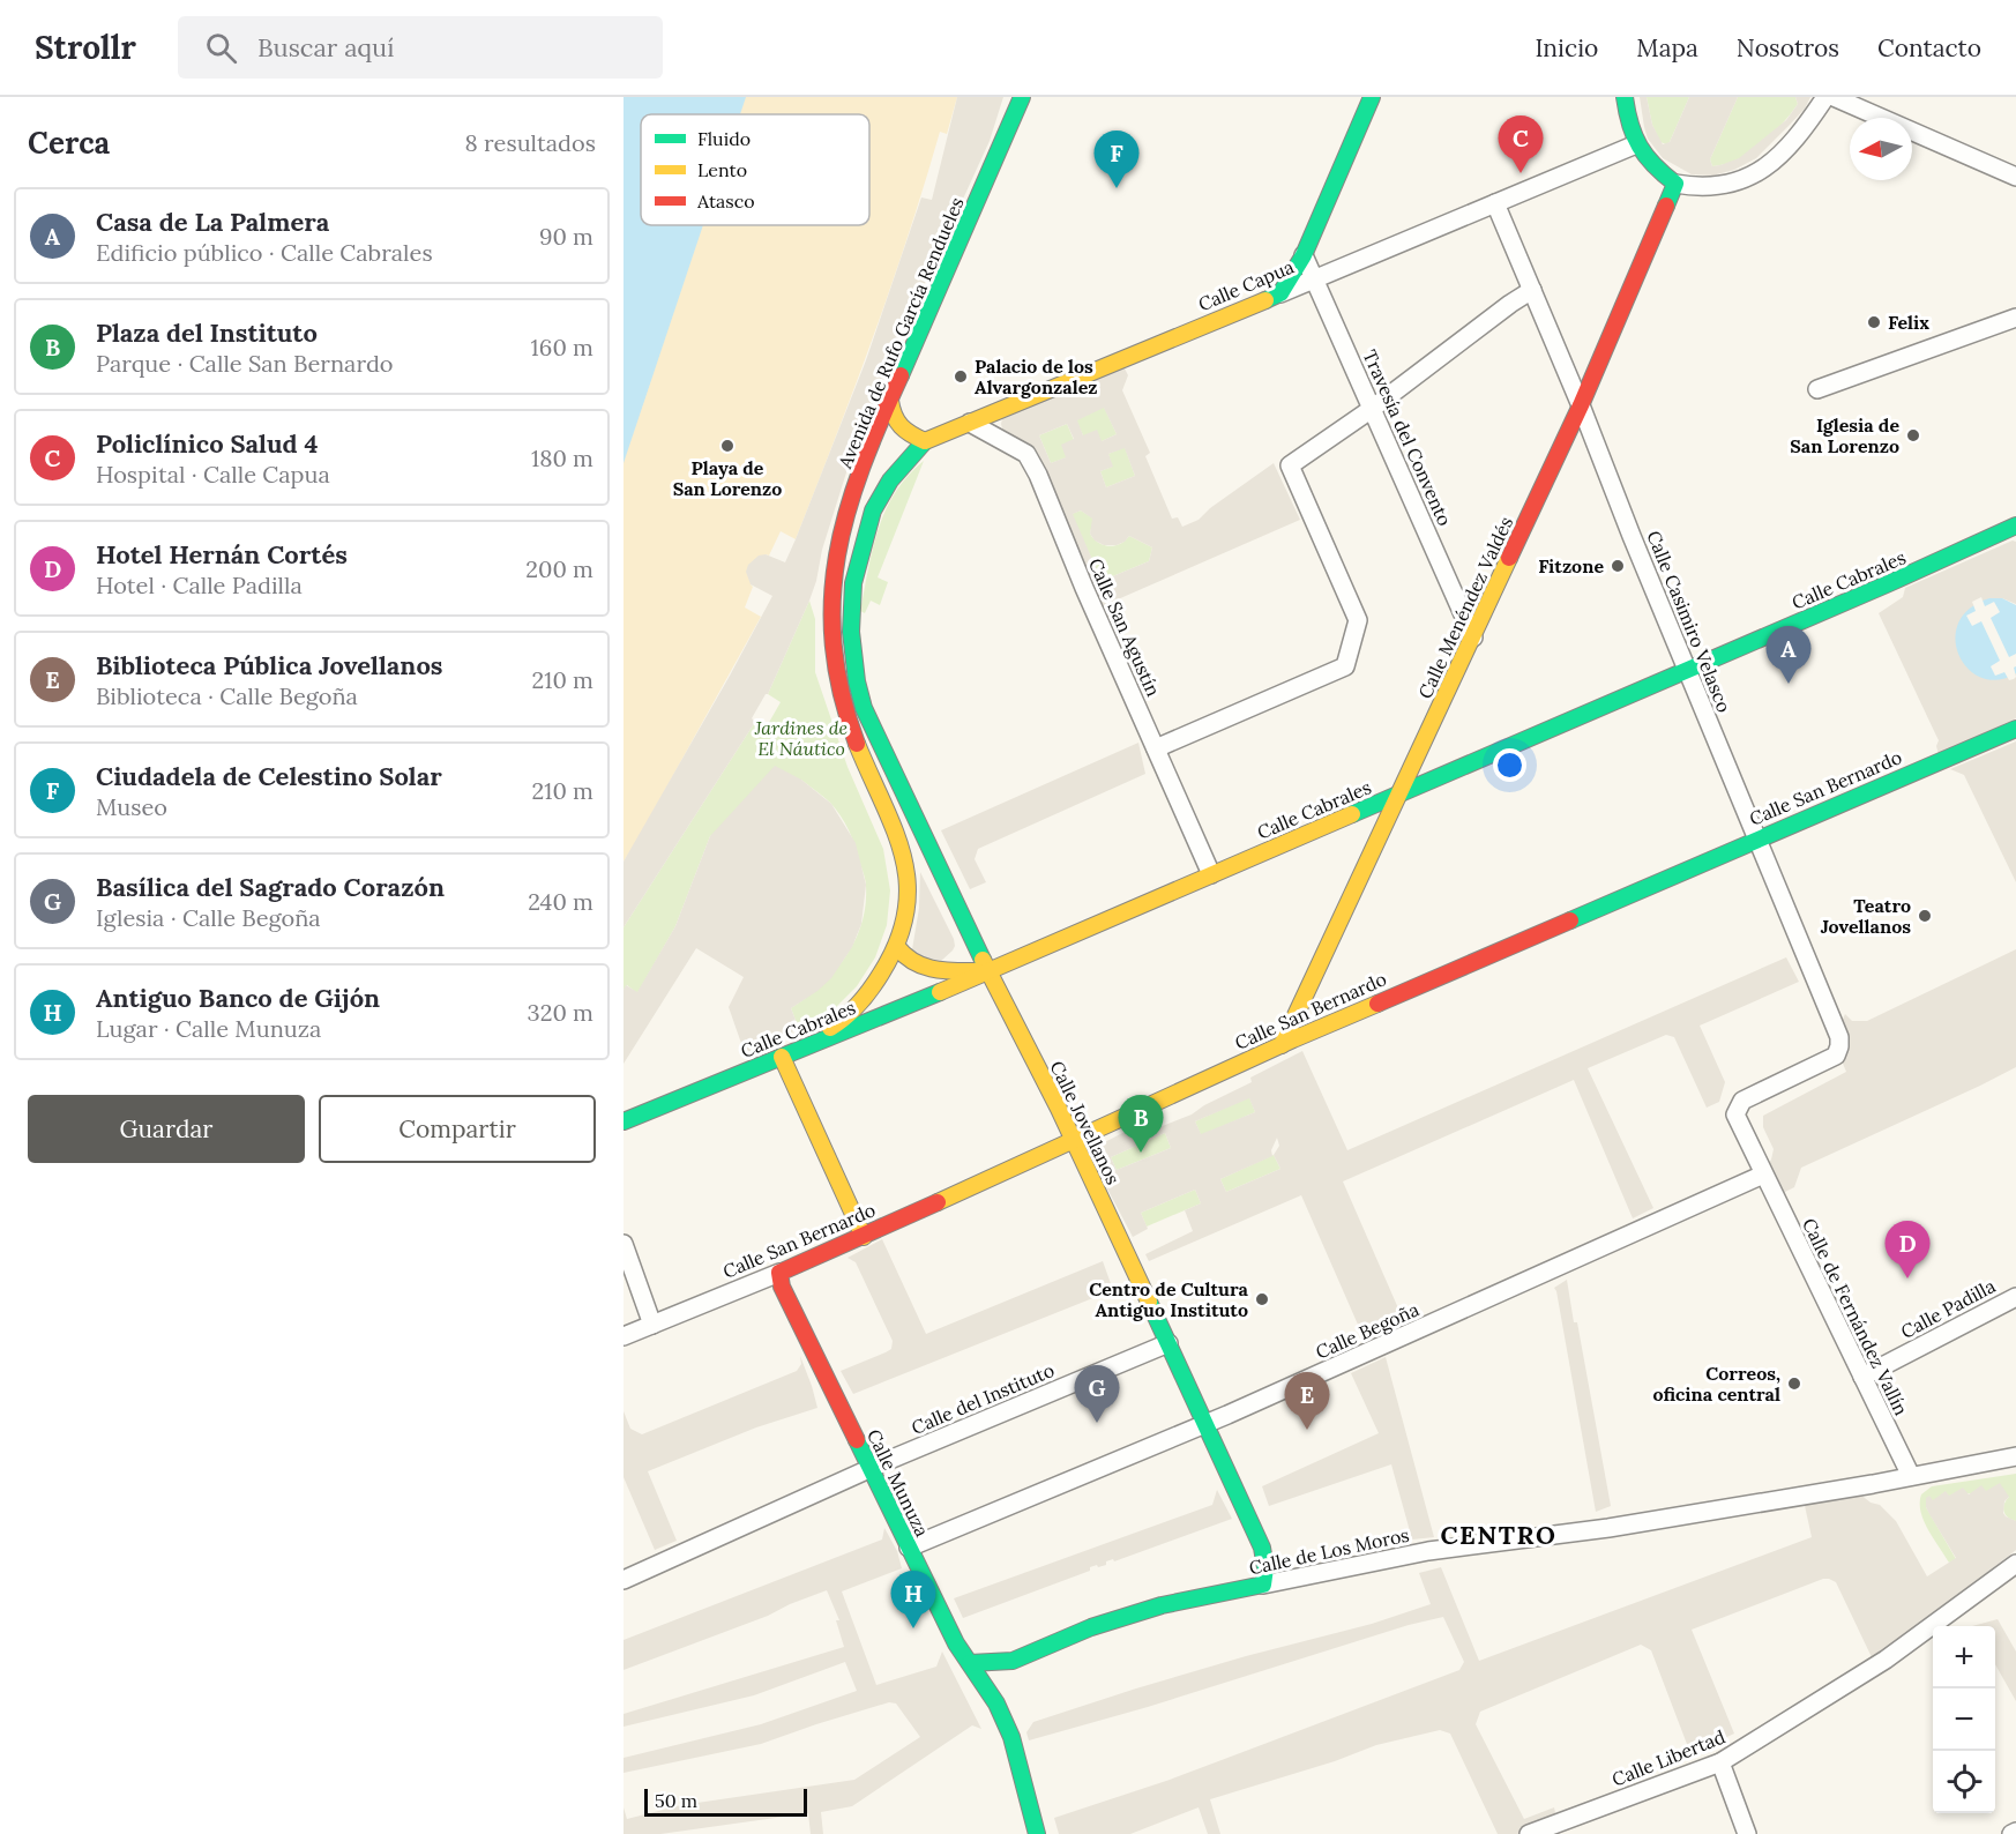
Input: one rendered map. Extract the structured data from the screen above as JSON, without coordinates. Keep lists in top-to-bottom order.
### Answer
{
  "streets": {
    "main road": [
      "Calle Capua",
      "Avenida de Rufo García Rendueles",
      "Calle Cabrales",
      "Calle Menéndez Valdés",
      "Calle San Bernardo",
      "Calle Jovellanos",
      "Calle Munuza",
      "Calle de Los Moros"
    ],
    "street": [
      "Travesía del Convento",
      "Calle Casimiro Velasco",
      "Calle San Agustín",
      "Calle Padilla",
      "Calle de Fernández Vallín",
      "Calle Begoña",
      "Calle del Instituto",
      "Calle Libertad"
    ]
  },
  "crossings": [
    ["Calle Capua", "Travesía del Convento"],
    ["Calle Capua", "Calle Casimiro Velasco"],
    ["Calle Capua", "Calle San Agustín"],
    ["Calle Capua", "Calle Jovellanos"],
    ["Avenida de Rufo García Rendueles", "Calle Cabrales"],
    ["Travesía del Convento", "Calle Menéndez Valdés"],
    ["Calle Cabrales", "Calle Menéndez Valdés"],
    ["Calle Cabrales", "Calle Casimiro Velasco"],
    ["Calle Cabrales", "Calle San Agustín"],
    ["Calle Cabrales", "Calle Jovellanos"],
    ["Calle Menéndez Valdés", "Calle Casimiro Velasco"],
    ["Calle Menéndez Valdés", "Calle San Bernardo"],
    ["Calle Casimiro Velasco", "Calle San Bernardo"],
    ["Calle Casimiro Velasco", "Calle de Fernández Vallín"],
    ["Calle San Bernardo", "Calle Jovellanos"],
    ["Calle San Bernardo", "Calle Munuza"],
    ["Calle Jovellanos", "Calle Begoña"],
    ["Calle Jovellanos", "Calle del Instituto"],
    ["Calle Jovellanos", "Calle de Los Moros"],
    ["Calle Padilla", "Calle de Fernández Vallín"],
    ["Calle de Fernández Vallín", "Calle Begoña"],
    ["Calle de Fernández Vallín", "Calle de Los Moros"],
    ["Calle Begoña", "Calle Munuza"],
    ["Calle del Instituto", "Calle Munuza"],
    ["Calle Munuza", "Calle de Los Moros"]
  ],
  "districts": ["CENTRO"],
  "parks": ["Jardines de El Náutico"],
  "places": [
    "Felix",
    "Palacio de los Alvargonzalez",
    "Iglesia de San Lorenzo",
    "Playa de San Lorenzo",
    "Fitzone",
    "Teatro Jovellanos",
    "Centro de Cultura Antiguo Instituto",
    "Correos, oficina central"
  ],
  "legend": ["Fluido", "Lento", "Atasco"],
  "scale_bar": "50 m",
  "north": "left",
  "page": {
    "header": "Strollr",
    "search": "Buscar aquí",
    "nav": [
      "Inicio",
      "Mapa",
      "Nosotros",
      "Contacto"
    ],
    "heading": ["Cerca", "8 resultados"],
    "pins": [
      "C",
      "F",
      "A",
      "B",
      "D",
      "G",
      "E",
      "H"
    ],
    "list": [
      {
        "mark": "A",
        "name": "Casa de La Palmera",
        "note": "Edificio público · Calle Cabrales",
        "value": "90 m"
      },
      {
        "mark": "B",
        "name": "Plaza del Instituto",
        "note": "Parque · Calle San Bernardo",
        "value": "160 m"
      },
      {
        "mark": "C",
        "name": "Policlínico Salud 4",
        "note": "Hospital · Calle Capua",
        "value": "180 m"
      },
      {
        "mark": "D",
        "name": "Hotel Hernán Cortés",
        "note": "Hotel · Calle Padilla",
        "value": "200 m"
      },
      {
        "mark": "E",
        "name": "Biblioteca Pública Jovellanos",
        "note": "Biblioteca · Calle Begoña",
        "value": "210 m"
      },
      {
        "mark": "F",
        "name": "Ciudadela de Celestino Solar",
        "note": "Museo",
        "value": "210 m"
      },
      {
        "mark": "G",
        "name": "Basílica del Sagrado Corazón",
        "note": "Iglesia · Calle Begoña",
        "value": "240 m"
      },
      {
        "mark": "H",
        "name": "Antiguo Banco de Gijón",
        "note": "Lugar · Calle Munuza",
        "value": "320 m"
      }
    ],
    "buttons": ["Guardar", "Compartir"],
    "map_buttons": ["+", "−"],
    "scale": "50 m"
  }
}
